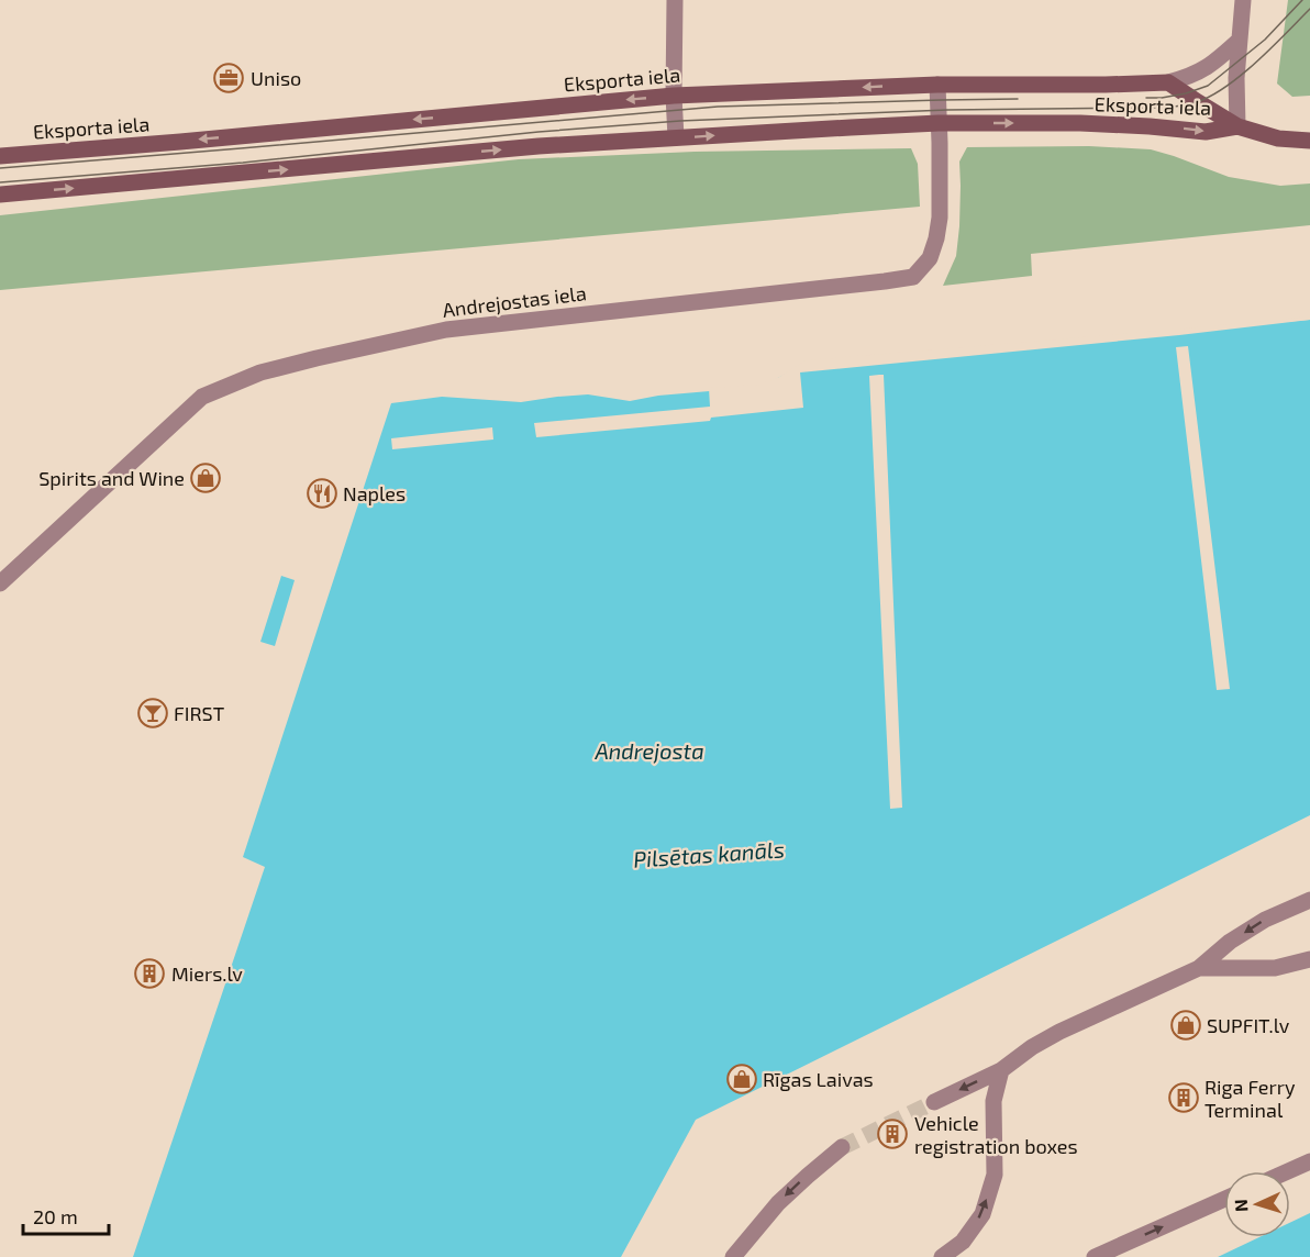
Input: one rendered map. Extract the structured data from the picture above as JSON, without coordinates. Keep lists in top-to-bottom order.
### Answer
{
  "streets": {
    "main road": ["Eksporta iela"],
    "street": ["Andrejostas iela"]
  },
  "crossings": [
    ["Eksporta iela", "Andrejostas iela"]
  ],
  "water": ["Andrejosta", "Pilsētas kanāls"],
  "places": {
    "office": ["Uniso"],
    "shop": ["Spirits and Wine", "SUPFIT.lv", "Rīgas Laivas"],
    "restaurant": ["Naples"],
    "bar": ["FIRST"],
    "building": ["Miers.lv", "Riga Ferry Terminal", "Vehicle registration boxes"]
  },
  "scale_bar": "20 m",
  "north": "left"
}
